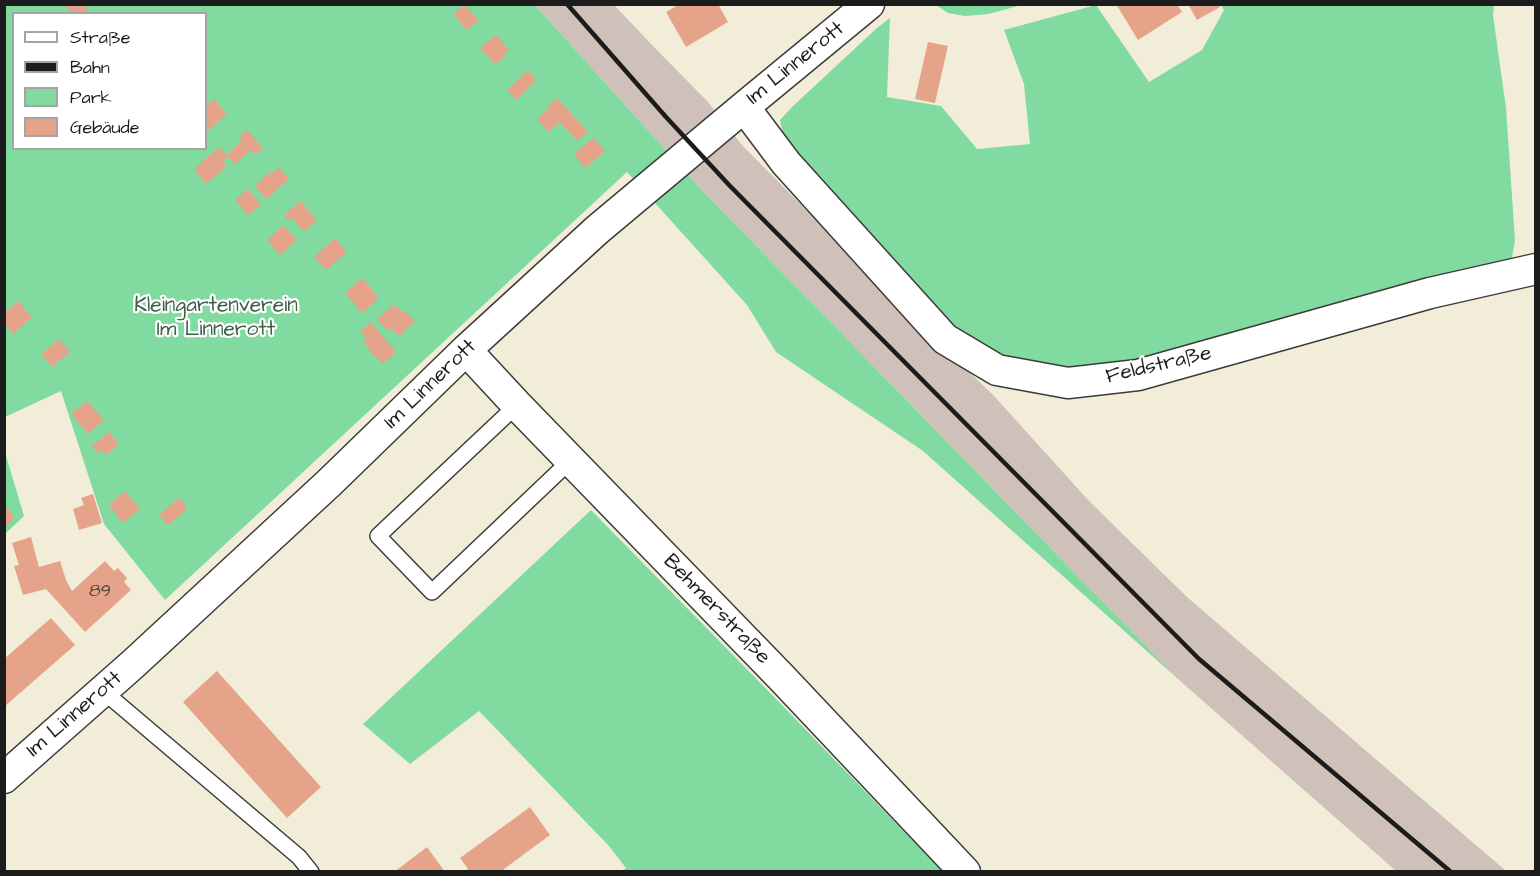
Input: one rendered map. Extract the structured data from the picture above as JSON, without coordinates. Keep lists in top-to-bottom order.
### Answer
{
  "streets": {
    "street": ["Im Linnerott", "Feldstraße", "Behmerstraße"]
  },
  "crossings": [
    ["Im Linnerott", "Feldstraße"],
    ["Im Linnerott", "Behmerstraße"]
  ],
  "parks": ["Kleingartenverein Im Linnerott"],
  "house_numbers": ["89"],
  "legend": [
    "Straße",
    "Bahn",
    "Park",
    "Gebäude"
  ]
}
